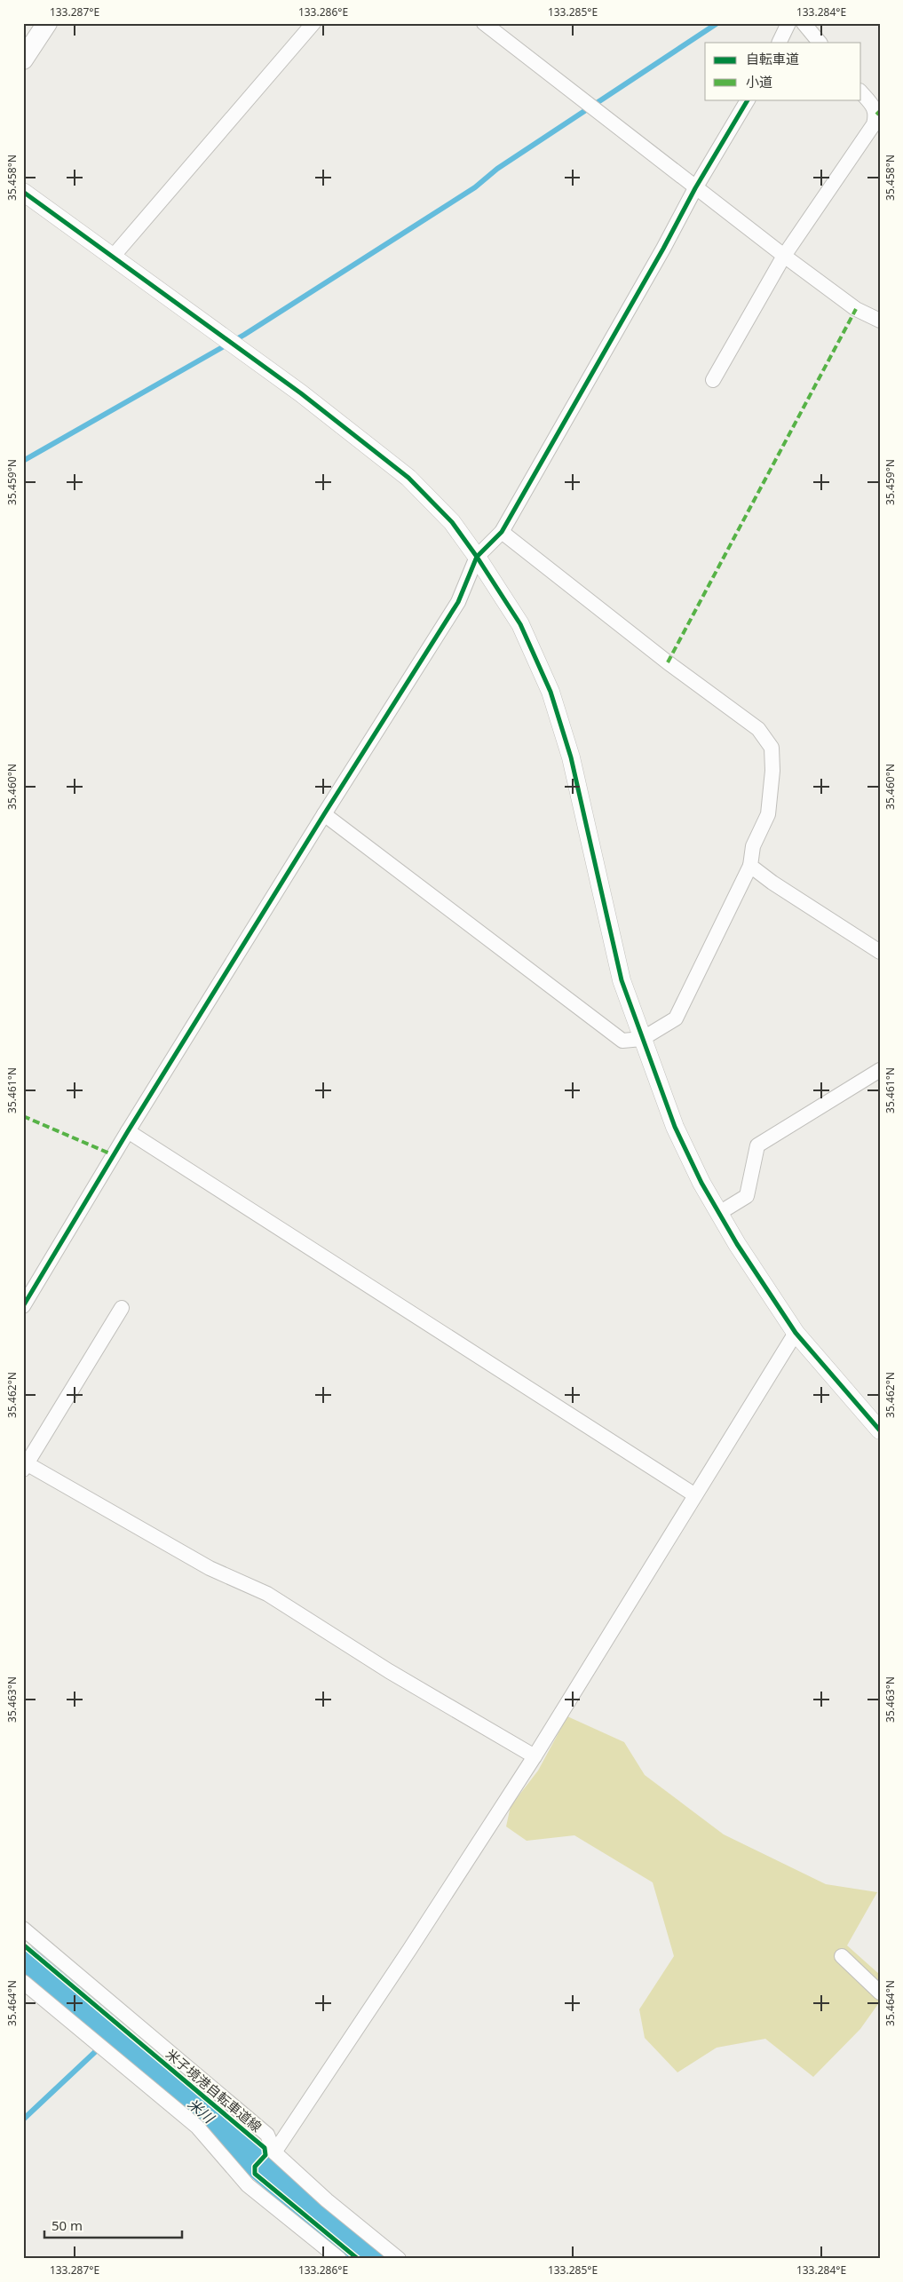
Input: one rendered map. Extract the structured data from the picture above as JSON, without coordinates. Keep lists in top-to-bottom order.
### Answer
{
  "streets": {
    "cycle path": ["米子境港自転車道線"]
  },
  "water": ["米川"],
  "legend": ["自転車道", "小道"],
  "scale_bar": "50 m",
  "coordinates": [
    "133.287°E",
    "133.286°E",
    "133.285°E",
    "133.284°E",
    "35.458°N",
    "35.459°N",
    "35.460°N",
    "35.461°N",
    "35.462°N",
    "35.463°N",
    "35.464°N"
  ]
}
